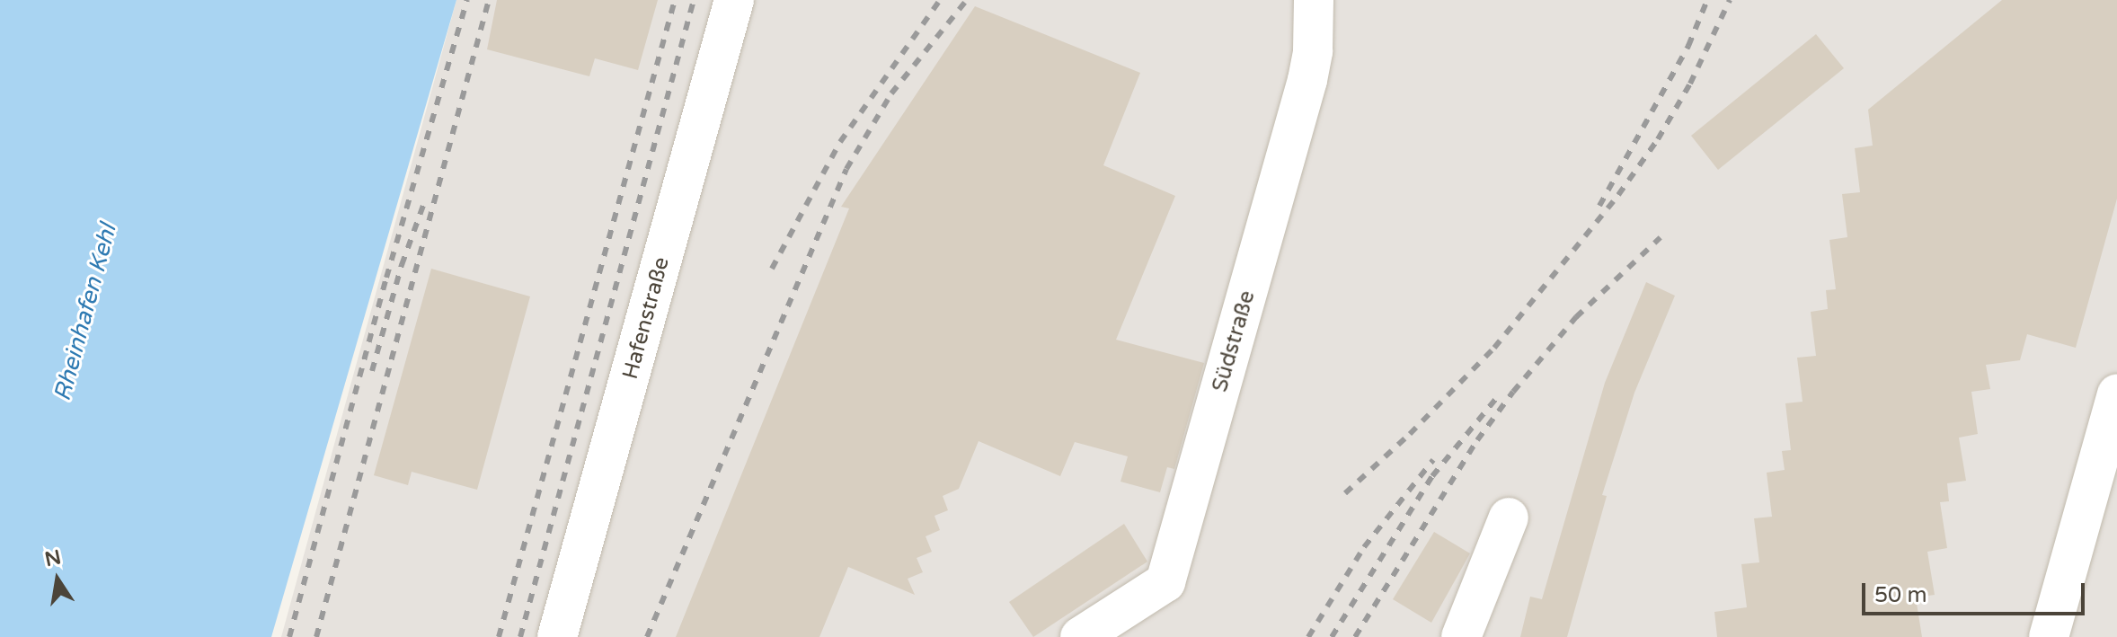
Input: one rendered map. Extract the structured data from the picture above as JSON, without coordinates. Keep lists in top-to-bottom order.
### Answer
{
  "streets": {
    "street": ["Hafenstraße", "Südstraße"]
  },
  "water": ["Rheinhafen Kehl"],
  "scale_bar": "50 m",
  "north": "top"
}
